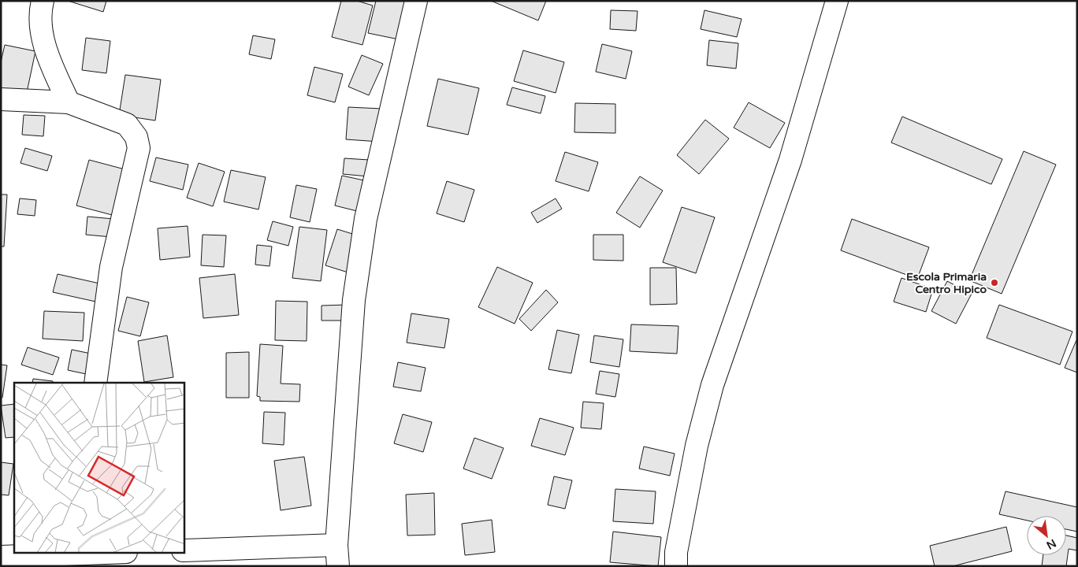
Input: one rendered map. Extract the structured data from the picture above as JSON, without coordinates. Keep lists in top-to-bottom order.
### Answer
{
  "places": ["Escola Primaria Centro Hipico"],
  "north": "bottom right"
}
